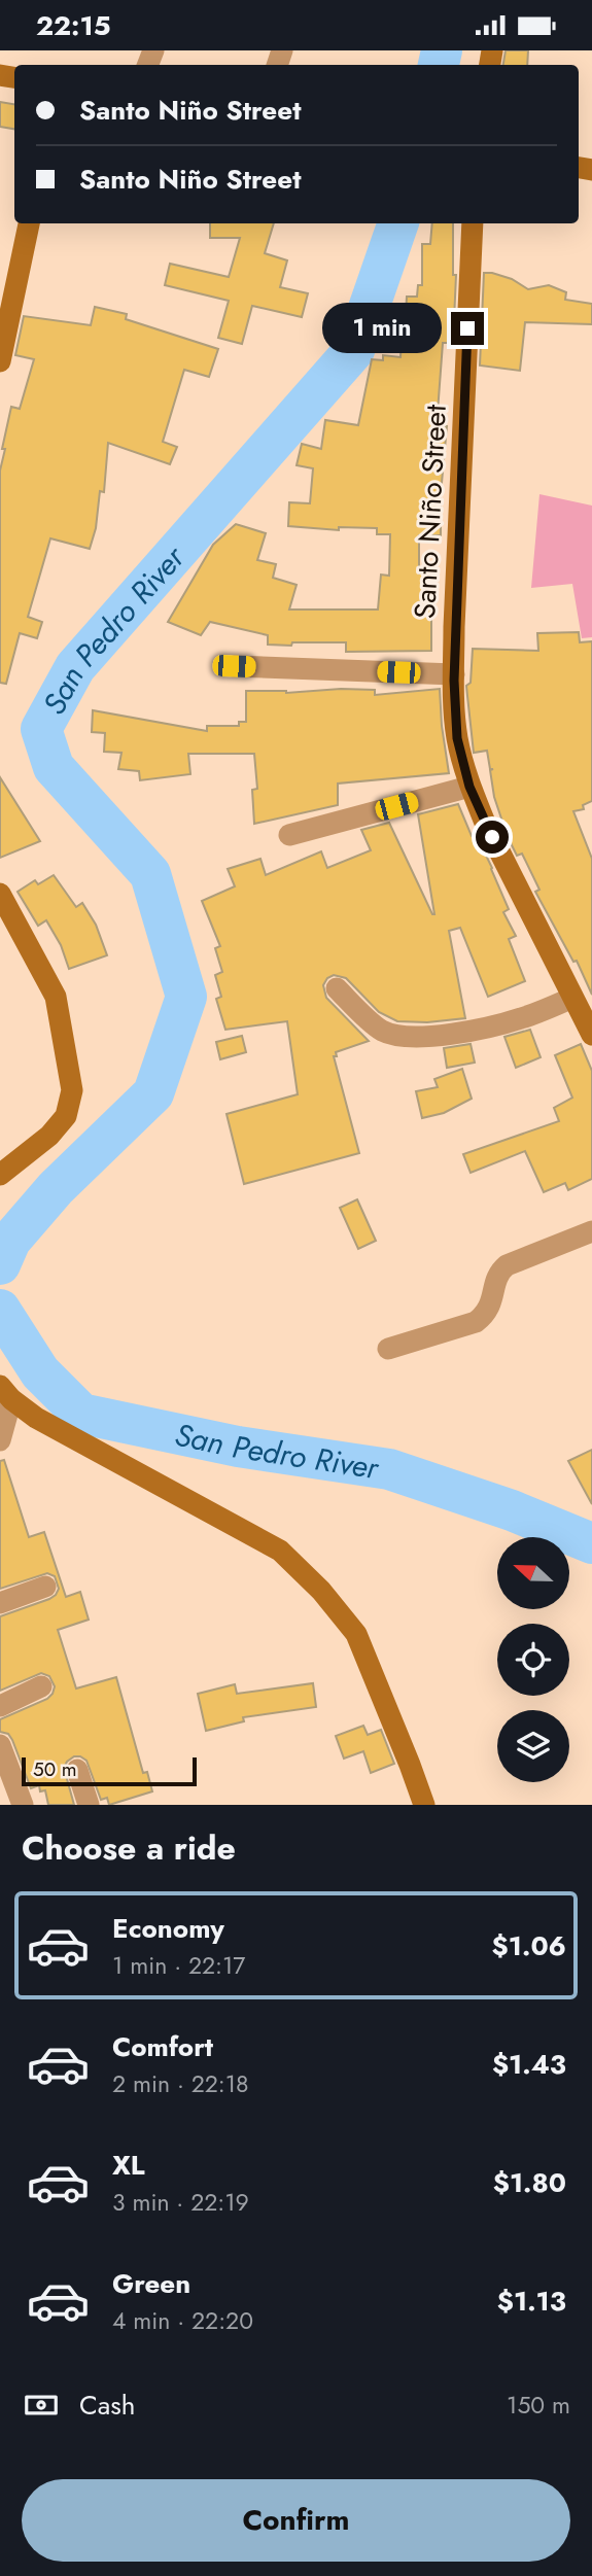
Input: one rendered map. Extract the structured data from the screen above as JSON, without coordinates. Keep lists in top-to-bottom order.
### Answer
{
  "streets": {
    "street": ["Santo Niño Street"]
  },
  "water": ["San Pedro River"],
  "scale_bar": "50 m",
  "north": "left",
  "page": {
    "status": "22:15",
    "banner": ["Santo Niño Street", "Santo Niño Street"],
    "bubble": "1 min",
    "scale": "50 m",
    "heading": "Choose a ride",
    "list": [
      {
        "name": "Economy",
        "note": "1 min · 22:17",
        "value": "$1.06"
      },
      {
        "name": "Comfort",
        "note": "2 min · 22:18",
        "value": "$1.43"
      },
      {
        "name": "XL",
        "note": "3 min · 22:19",
        "value": "$1.80"
      },
      {
        "name": "Green",
        "note": "4 min · 22:20",
        "value": "$1.13"
      }
    ],
    "pay": ["Cash", "150 m"],
    "buttons": "Confirm"
  }
}
